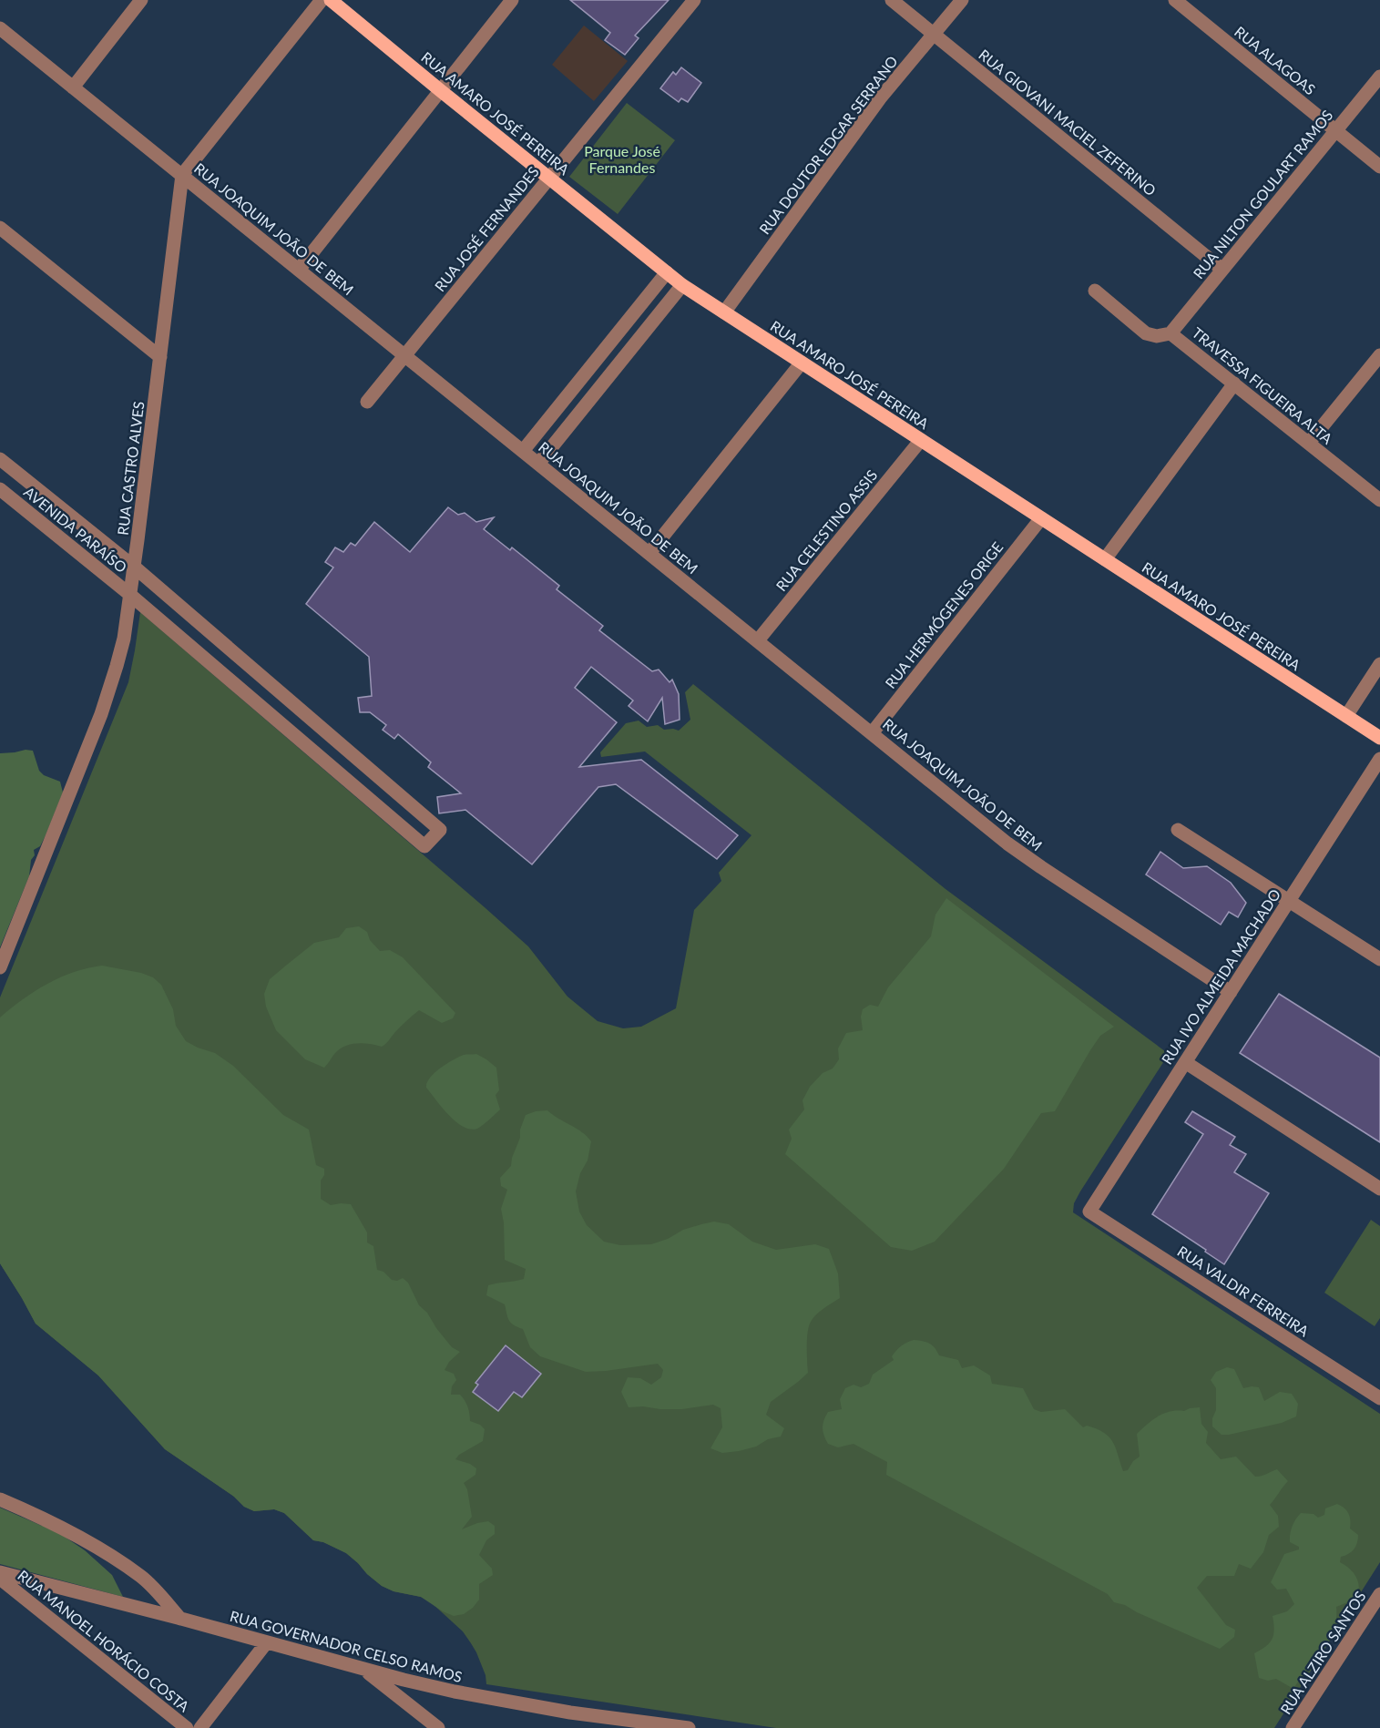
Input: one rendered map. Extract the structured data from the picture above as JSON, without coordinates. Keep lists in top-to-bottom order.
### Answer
{
  "streets": {
    "main road": ["RUA AMARO JOSÉ PEREIRA"],
    "street": [
      "RUA ALAGOAS",
      "RUA GIOVANI MACIEL ZEFERINO",
      "RUA DOUTOR EDGAR SERRANO",
      "RUA NILTON GOULART RAMOS",
      "RUA JOAQUIM JOÃO DE BEM",
      "RUA JOSÉ FERNANDES",
      "TRAVESSA FIGUEIRA ALTA",
      "RUA CASTRO ALVES",
      "AVENIDA PARAÍSO",
      "RUA CELESTINO ASSIS",
      "RUA HERMÓGENES ORIGE",
      "RUA IVO ALMEIDA MACHADO",
      "RUA VALDIR FERREIRA",
      "RUA MANOEL HORÁCIO COSTA",
      "RUA GOVERNADOR CELSO RAMOS",
      "RUA ALZIRO SANTOS"
    ]
  },
  "crossings": [
    ["RUA ALAGOAS", "RUA NILTON GOULART RAMOS"],
    ["RUA AMARO JOSÉ PEREIRA", "RUA DOUTOR EDGAR SERRANO"],
    ["RUA AMARO JOSÉ PEREIRA", "RUA JOSÉ FERNANDES"],
    ["RUA AMARO JOSÉ PEREIRA", "RUA CELESTINO ASSIS"],
    ["RUA AMARO JOSÉ PEREIRA", "RUA HERMÓGENES ORIGE"],
    ["RUA GIOVANI MACIEL ZEFERINO", "RUA DOUTOR EDGAR SERRANO"],
    ["RUA GIOVANI MACIEL ZEFERINO", "RUA NILTON GOULART RAMOS"],
    ["RUA NILTON GOULART RAMOS", "TRAVESSA FIGUEIRA ALTA"],
    ["RUA JOAQUIM JOÃO DE BEM", "RUA JOSÉ FERNANDES"],
    ["RUA JOAQUIM JOÃO DE BEM", "RUA CASTRO ALVES"],
    ["RUA JOAQUIM JOÃO DE BEM", "RUA CELESTINO ASSIS"],
    ["RUA JOAQUIM JOÃO DE BEM", "RUA HERMÓGENES ORIGE"],
    ["RUA JOAQUIM JOÃO DE BEM", "RUA IVO ALMEIDA MACHADO"],
    ["RUA CASTRO ALVES", "AVENIDA PARAÍSO"],
    ["RUA IVO ALMEIDA MACHADO", "RUA VALDIR FERREIRA"]
  ],
  "parks": ["Parque José Fernandes"]
}
